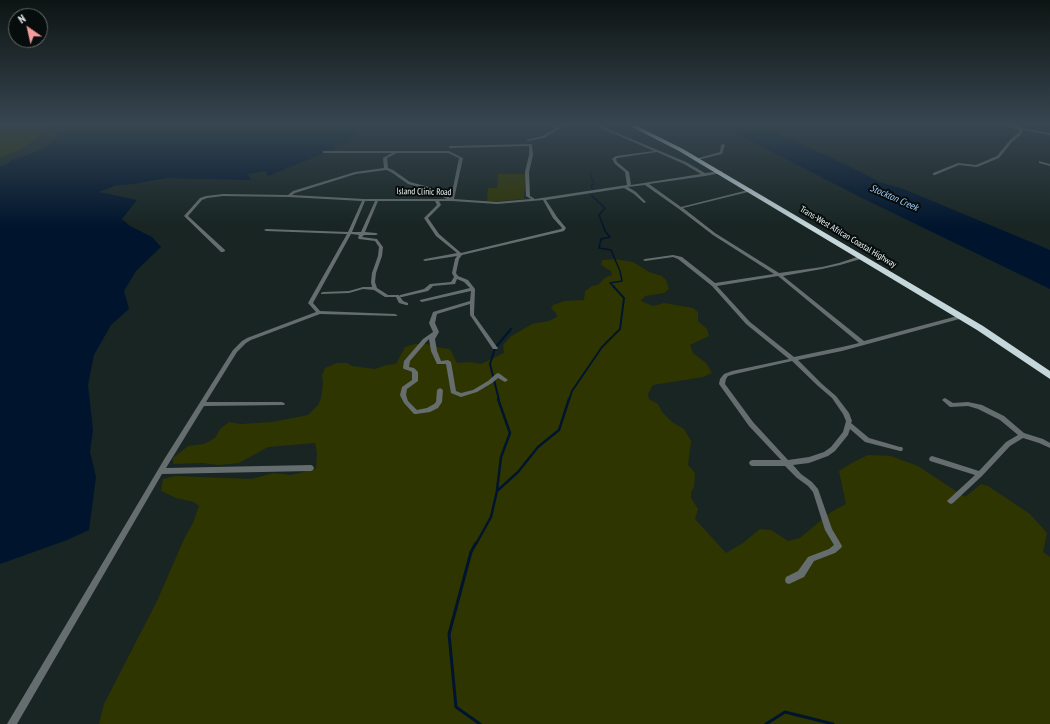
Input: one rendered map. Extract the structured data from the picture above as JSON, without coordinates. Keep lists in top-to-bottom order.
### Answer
{
  "streets": {
    "highway": ["Trans-West African Coastal Highway"],
    "street": ["Island Clinic Road"]
  },
  "crossings": [
    ["Island Clinic Road", "Trans-West African Coastal Highway"]
  ],
  "water": ["Stockton Creek"],
  "north": "top left"
}
